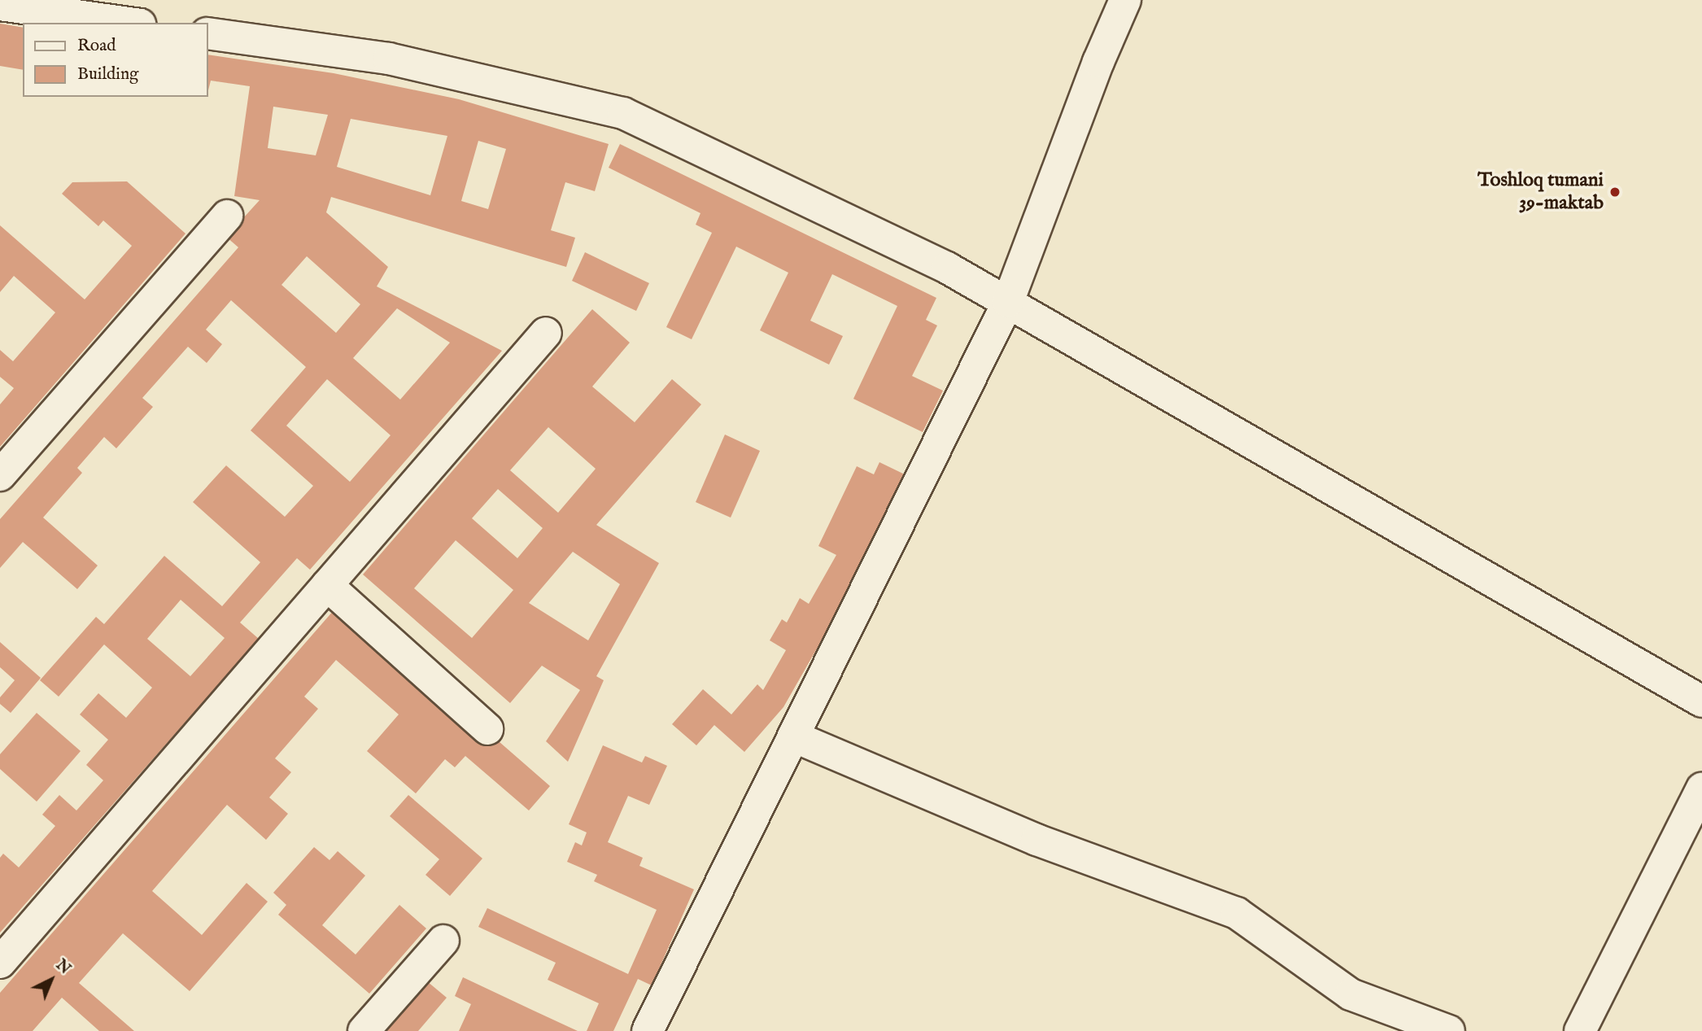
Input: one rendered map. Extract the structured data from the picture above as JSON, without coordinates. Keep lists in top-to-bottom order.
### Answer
{
  "places": ["Toshloq tumani 39-maktab"],
  "legend": ["Road", "Building"],
  "north": "top right"
}
